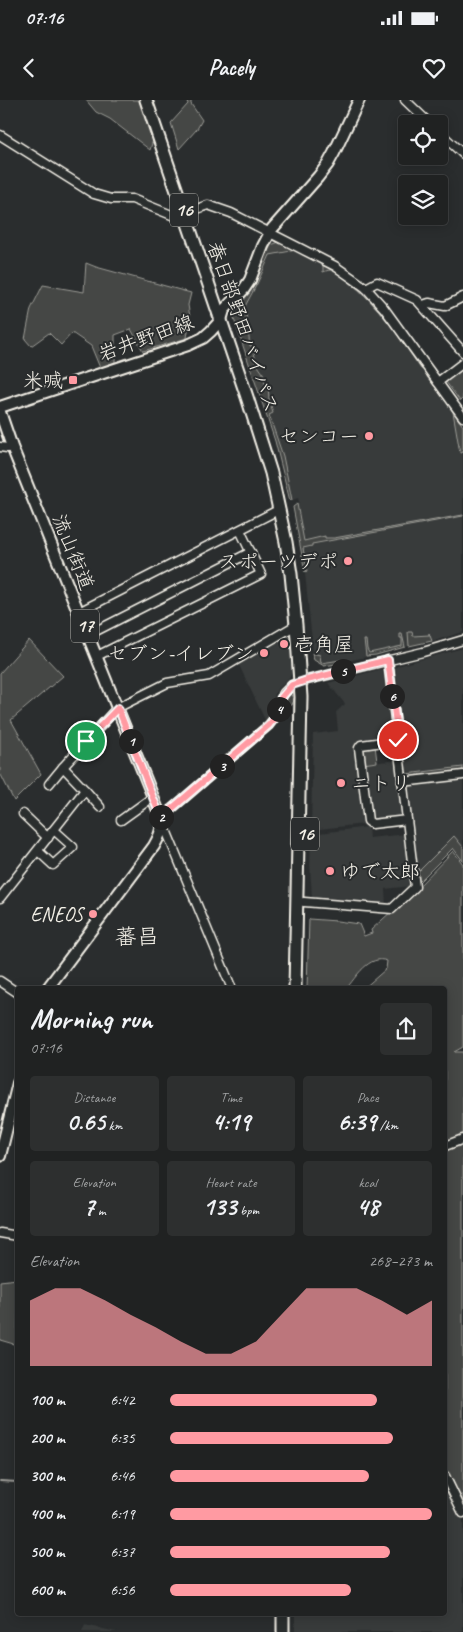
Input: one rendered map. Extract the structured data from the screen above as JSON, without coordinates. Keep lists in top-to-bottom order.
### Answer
{
  "streets": {
    "highway": ["16", "春日部野田バイパス"],
    "main road": ["岩井野田線", "流山街道", "17"]
  },
  "crossings": [
    ["春日部野田バイパス", "岩井野田線"]
  ],
  "districts": ["蕃昌"],
  "places": {
    "transit": ["米喊"],
    "other": [
      "センコー",
      "スポーツデポ",
      "壱角屋",
      "セブン-イレブン",
      "ニトリ",
      "ゆで太郎",
      "ENEOS"
    ]
  },
  "page": {
    "status": "07:16",
    "header": "Pacely",
    "pins": [
      "5",
      "6",
      "4",
      "1",
      "3",
      "2"
    ],
    "heading": ["Morning run", "07:16"],
    "stats": [
      ["Distance", "0.65 km"],
      ["Time", "4:19"],
      ["Pace", "6:39 /km"],
      ["Elevation", "7 m"],
      ["Heart rate", "133 bpm"],
      ["kcal", "48"]
    ],
    "chart": ["Elevation", "268–273 m"],
    "list": [
      {
        "name": "100 m",
        "note": "6:42"
      },
      {
        "name": "200 m",
        "note": "6:35"
      },
      {
        "name": "300 m",
        "note": "6:46"
      },
      {
        "name": "400 m",
        "note": "6:19"
      },
      {
        "name": "500 m",
        "note": "6:37"
      },
      {
        "name": "600 m",
        "note": "6:56"
      }
    ]
  }
}
